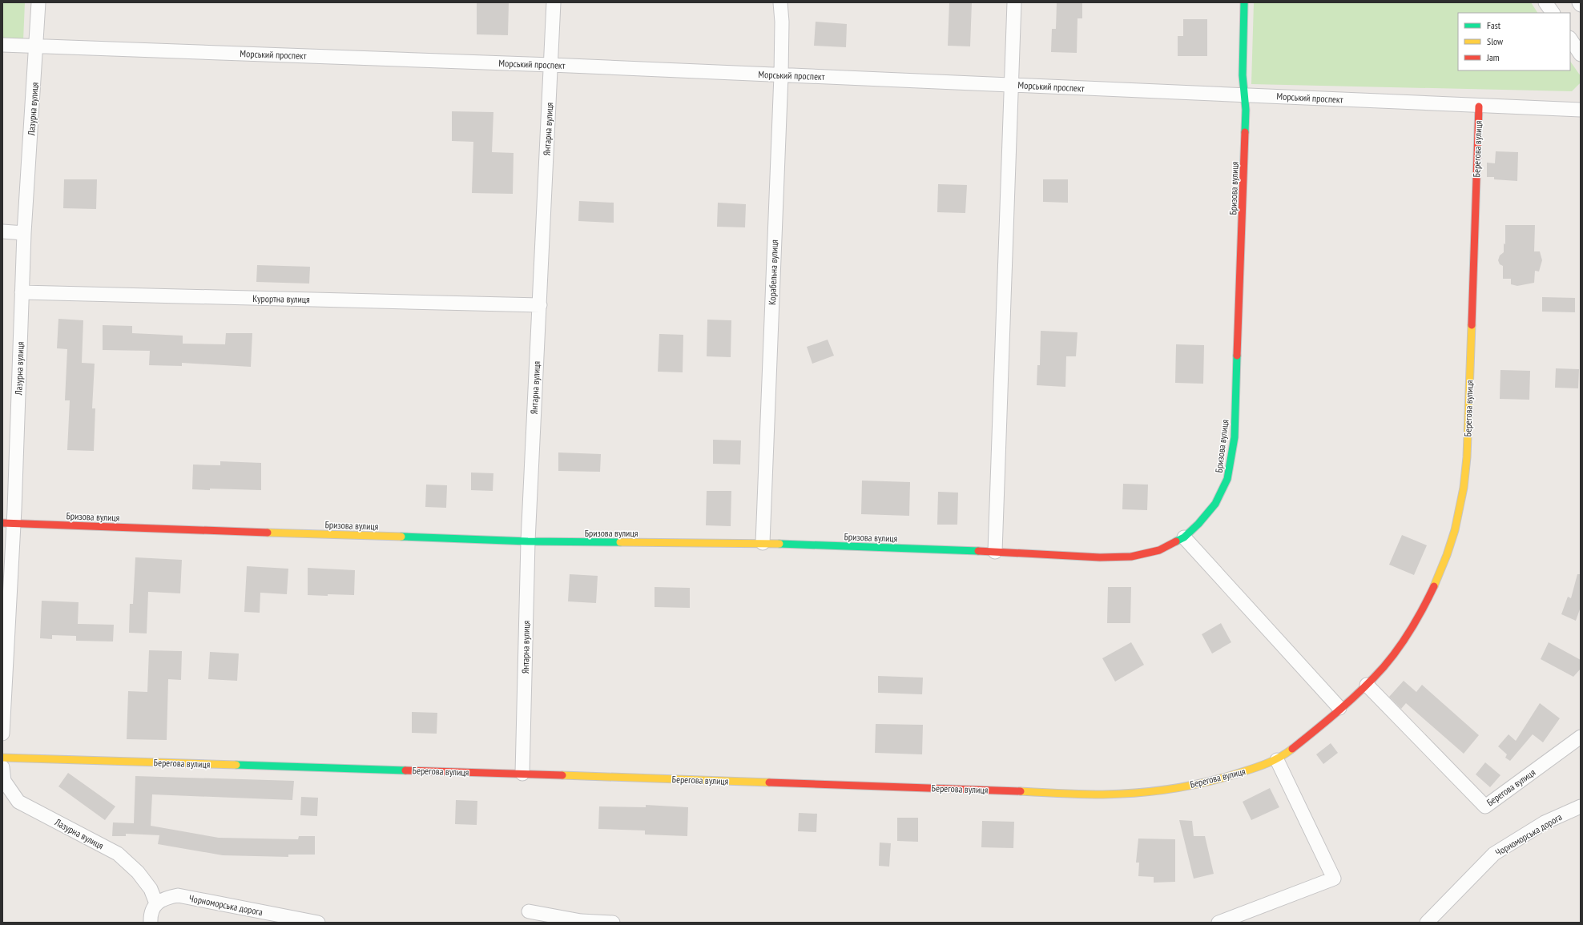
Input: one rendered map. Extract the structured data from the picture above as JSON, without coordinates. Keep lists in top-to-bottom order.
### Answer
{
  "streets": {
    "street": [
      "Морський проспект",
      "Лазурна вулиця",
      "Янтарна вулиця",
      "Берегова вулиця",
      "Бризова вулиця",
      "Корабельна вулиця",
      "Курортна вулиця",
      "Чорноморська дорога"
    ]
  },
  "crossings": [
    ["Морський проспект", "Лазурна вулиця"],
    ["Морський проспект", "Янтарна вулиця"],
    ["Морський проспект", "Берегова вулиця"],
    ["Морський проспект", "Бризова вулиця"],
    ["Морський проспект", "Корабельна вулиця"],
    ["Лазурна вулиця", "Бризова вулиця"],
    ["Лазурна вулиця", "Курортна вулиця"],
    ["Лазурна вулиця", "Чорноморська дорога"],
    ["Янтарна вулиця", "Берегова вулиця"],
    ["Янтарна вулиця", "Бризова вулиця"],
    ["Янтарна вулиця", "Курортна вулиця"],
    ["Бризова вулиця", "Корабельна вулиця"]
  ],
  "legend": ["Fast", "Slow", "Jam"]
}
